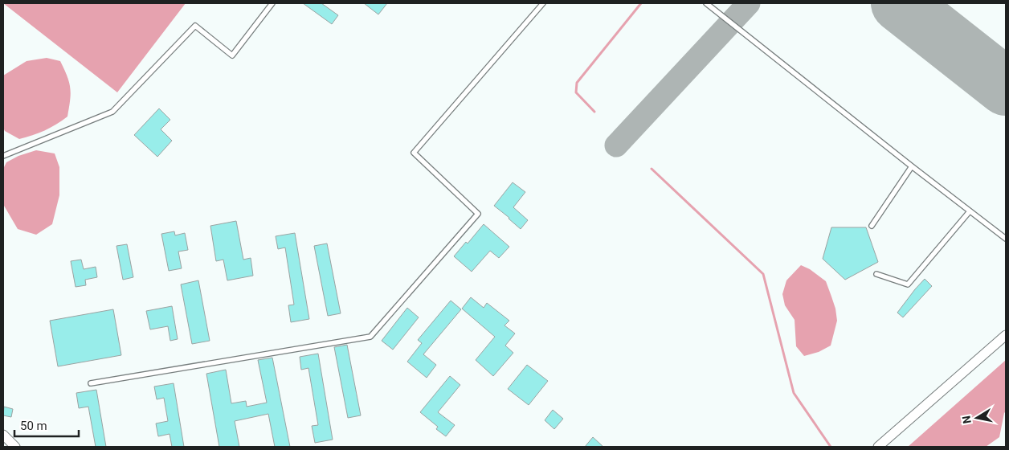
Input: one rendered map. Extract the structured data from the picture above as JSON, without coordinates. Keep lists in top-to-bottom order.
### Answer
{
  "scale_bar": "50 m",
  "north": "left"
}
